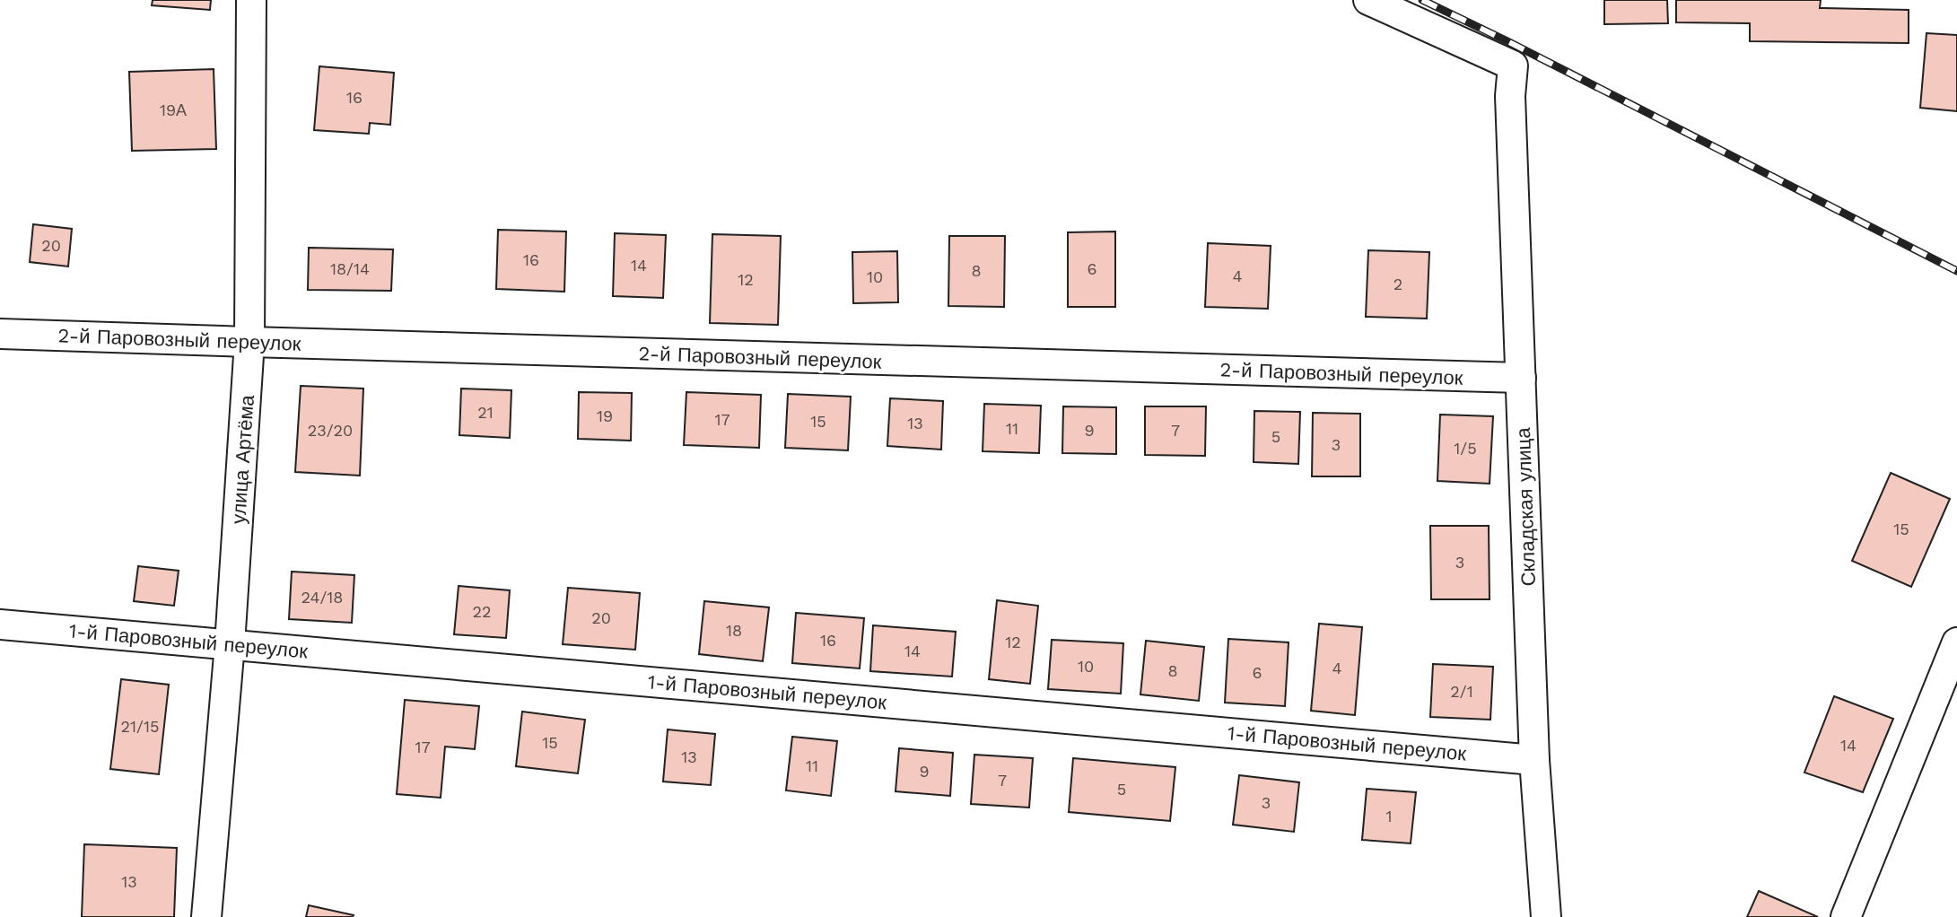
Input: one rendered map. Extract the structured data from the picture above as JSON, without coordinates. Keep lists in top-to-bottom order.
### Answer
{
  "streets": {
    "street": [
      "2-й Паровозный переулок",
      "улица Артёма",
      "Складская улица",
      "1-й Паровозный переулок"
    ]
  },
  "crossings": [
    ["2-й Паровозный переулок", "улица Артёма"],
    ["2-й Паровозный переулок", "Складская улица"],
    ["улица Артёма", "1-й Паровозный переулок"],
    ["Складская улица", "1-й Паровозный переулок"]
  ],
  "house_numbers": [
    "16",
    "19А",
    "20",
    "16",
    "14",
    "18/14",
    "6",
    "8",
    "4",
    "10",
    "12",
    "2",
    "21",
    "19",
    "17",
    "15",
    "13",
    "11",
    "23/20",
    "9",
    "7",
    "5",
    "3",
    "1/5",
    "15",
    "3",
    "24/18",
    "22",
    "20",
    "18",
    "16",
    "12",
    "14",
    "10",
    "4",
    "8",
    "6",
    "2/1",
    "21/15",
    "15",
    "14",
    "17",
    "13",
    "11",
    "9",
    "7",
    "5",
    "3",
    "1",
    "13"
  ]
}
